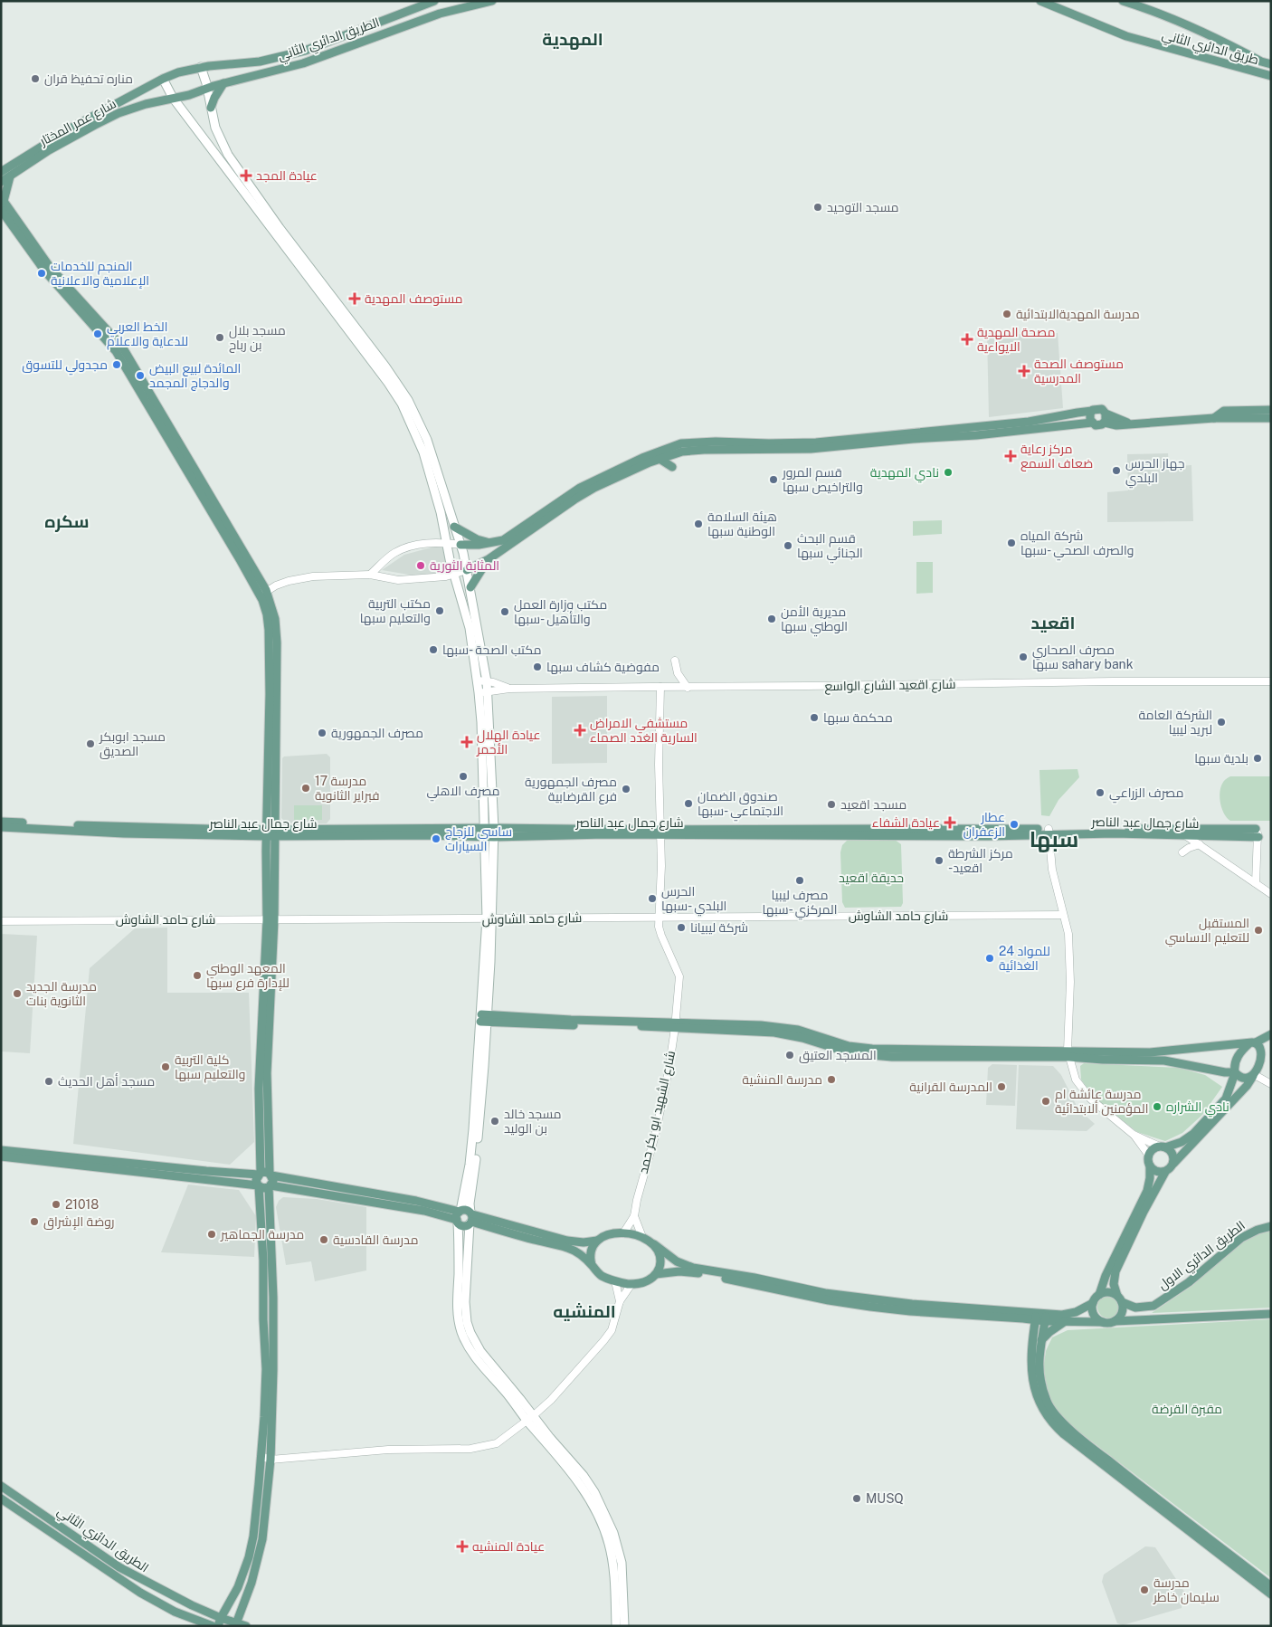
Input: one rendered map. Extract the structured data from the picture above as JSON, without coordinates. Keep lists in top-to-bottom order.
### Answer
{
  "streets": {
    "main road": [
      "الطريق الدائري الثاني",
      "طريق الدائري الثاني",
      "شارع عمر المختار",
      "شارع جمال عبد الناصر",
      "الطريق الدائري الاول"
    ],
    "street": ["شارع اقعيد الشارع الواسع", "شارع حامد الشاوش", "شارع الشهيد ابو بكر حمد"]
  },
  "crossings": [
    ["الطريق الدائري الثاني", "شارع عمر المختار"],
    ["شارع اقعيد الشارع الواسع", "شارع الشهيد ابو بكر حمد"],
    ["شارع جمال عبد الناصر", "شارع الشهيد ابو بكر حمد"],
    ["شارع حامد الشاوش", "شارع الشهيد ابو بكر حمد"]
  ],
  "districts": [
    "المهدية",
    "سكره",
    "اقعيد",
    "سبها",
    "المنشيه"
  ],
  "parks": ["حديقة اقعيد", "مقبرة القرضة"],
  "places": {
    "other": [
      "مناره تحفيظ قران",
      "مسجد التوحيد",
      "المنجم للخدمات الإعلامية والاعلانية",
      "مدرسة المهديةالابتدائية",
      "الخط العربي للدعاية والاعلام",
      "مسجد بلال بن رباح",
      "مجدولي للتسوق",
      "المائدة لبيع البيض والدجاج المجمد",
      "جهاز الحرس البلدي",
      "نادي المهدية",
      "قسم المرور والتراخيص سبها",
      "هيئة السلامة الوطنية سبها",
      "شركة المياه والصرف الصحي -سبها",
      "قسم البحث الجنائي سبها",
      "المثابة الثورية",
      "مكتب التربية والتعليم سبها",
      "مكتب وزارة العمل والتأهيل -سبها",
      "مديرية الأمن الوطني سبها",
      "مكتب الصحة -سبها",
      "مصرف الصحاري سبها sahary bank",
      "مفوضية كشاف سبها",
      "محكمة سبها",
      "الشركة العامة لبريد ليبيا",
      "مصرف الجمهورية",
      "مسجد ابوبكر الصديق",
      "بلدية سبها",
      "مصرف الاهلي",
      "مدرسة 17 فبراير الثانوية",
      "مصرف الجمهورية فرع القرضابية",
      "مصرف الزراعي",
      "صندوق الضمان الاجتماعي -سبها",
      "مسجد اقعيد",
      "عطار الزعفران",
      "ساسي للزجاج السيارات",
      "مركز الشرطة -اقعيد",
      "مصرف ليبيا المركزي -سبها",
      "الحرس البلدي -سبها",
      "شركة ليبيانا",
      "المستقبل للتعليم الاساسي",
      "24 للمواد الغذائية",
      "المعهد الوطني للإدارة فرع سبها",
      "مدرسة الجديد الثانوية بنات",
      "المسجد العتيق",
      "كلية التربية والتعليم سبها",
      "مدرسة المنشية",
      "مسجد أهل الحديث",
      "المدرسة القرانية",
      "مدرسة عائشة ام المؤمنين ألابتدائية",
      "نادي الشراره",
      "مسجد خالد بن الوليد",
      "21018",
      "روضة الإشراق",
      "مدرسة الجماهير",
      "مدرسة القادسية",
      "MUSQ",
      "مدرسة سليمان خاطر"
    ],
    "health": [
      "عيادة المجد",
      "مستوصف المهدية",
      "مصحة المهدية الايواءية",
      "مستوصف الصحة المدرسية",
      "مركز رعاية ضعاف السمع",
      "مستشفي الامراض السارية الغدد الصماء",
      "عيادة الهلال الأحمر",
      "عيادة الشفاء",
      "عيادة المنشيه"
    ]
  }
}
